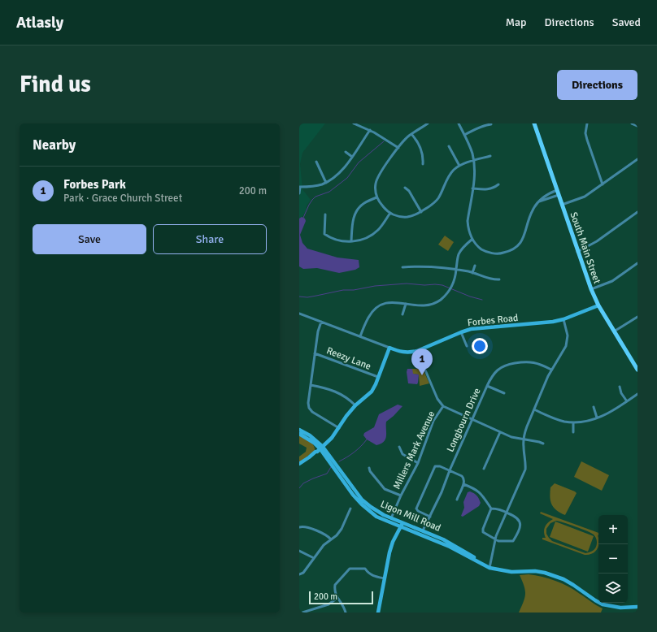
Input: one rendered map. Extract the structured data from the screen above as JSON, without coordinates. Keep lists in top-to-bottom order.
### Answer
{
  "streets": {
    "main road": ["South Main Street", "Forbes Road", "Ligon Mill Road"],
    "street": ["Reezy Lane", "Longbourn Drive", "Millers Mark Avenue"]
  },
  "crossings": [
    ["South Main Street", "Forbes Road"],
    ["Longbourn Drive", "Ligon Mill Road"],
    ["Millers Mark Avenue", "Ligon Mill Road"]
  ],
  "scale_bar": "200 m",
  "page": {
    "header": "Atlasly",
    "nav": ["Map", "Directions", "Saved"],
    "buttons": [
      "Directions",
      ["Save", "Share"]
    ],
    "title": "Find us",
    "heading": "Nearby",
    "list": [
      {
        "mark": "1",
        "name": "Forbes Park",
        "note": "Park · Grace Church Street",
        "value": "200 m"
      }
    ],
    "pins": "1",
    "map_buttons": ["+", "−"],
    "scale": "200 m"
  }
}
